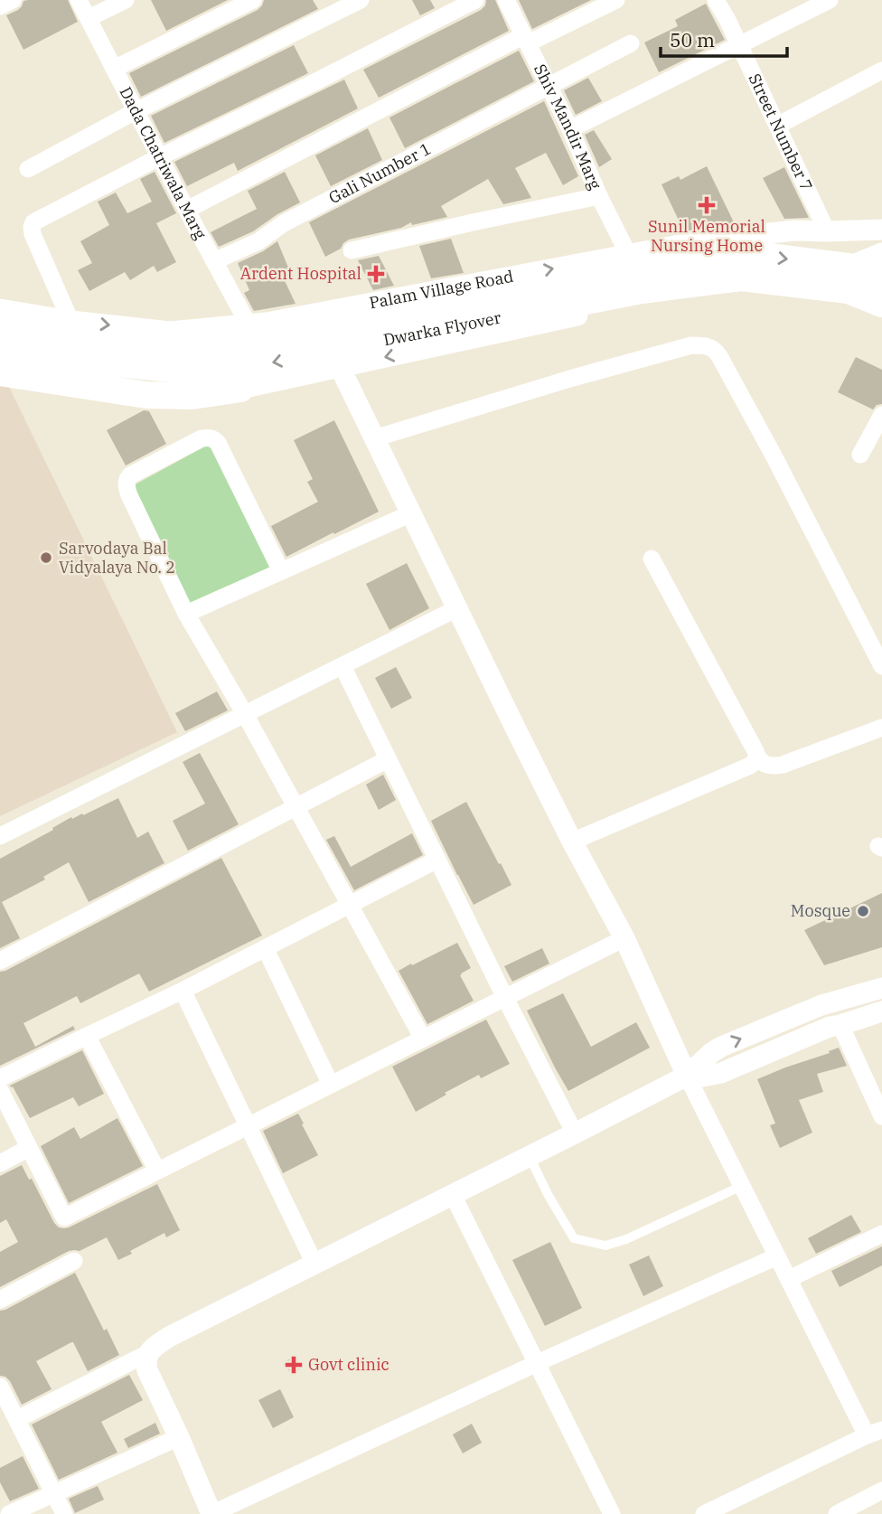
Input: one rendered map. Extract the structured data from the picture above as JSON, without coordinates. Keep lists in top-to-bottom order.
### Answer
{
  "streets": {
    "main road": ["Dwarka Flyover"],
    "street": [
      "Shiv Mandir Marg",
      "Street Number 7",
      "Dada Chatriwala Marg",
      "Gali Number 1",
      "Palam Village Road"
    ]
  },
  "crossings": [
    ["Shiv Mandir Marg", "Gali Number 1"],
    ["Shiv Mandir Marg", "Palam Village Road"],
    ["Street Number 7", "Palam Village Road"],
    ["Dada Chatriwala Marg", "Gali Number 1"],
    ["Dada Chatriwala Marg", "Palam Village Road"]
  ],
  "places": {
    "health": ["Sunil Memorial Nursing Home", "Ardent Hospital", "Govt clinic"],
    "other": ["Sarvodaya Bal Vidyalaya No. 2", "Mosque"]
  },
  "scale_bar": "50 m"
}
